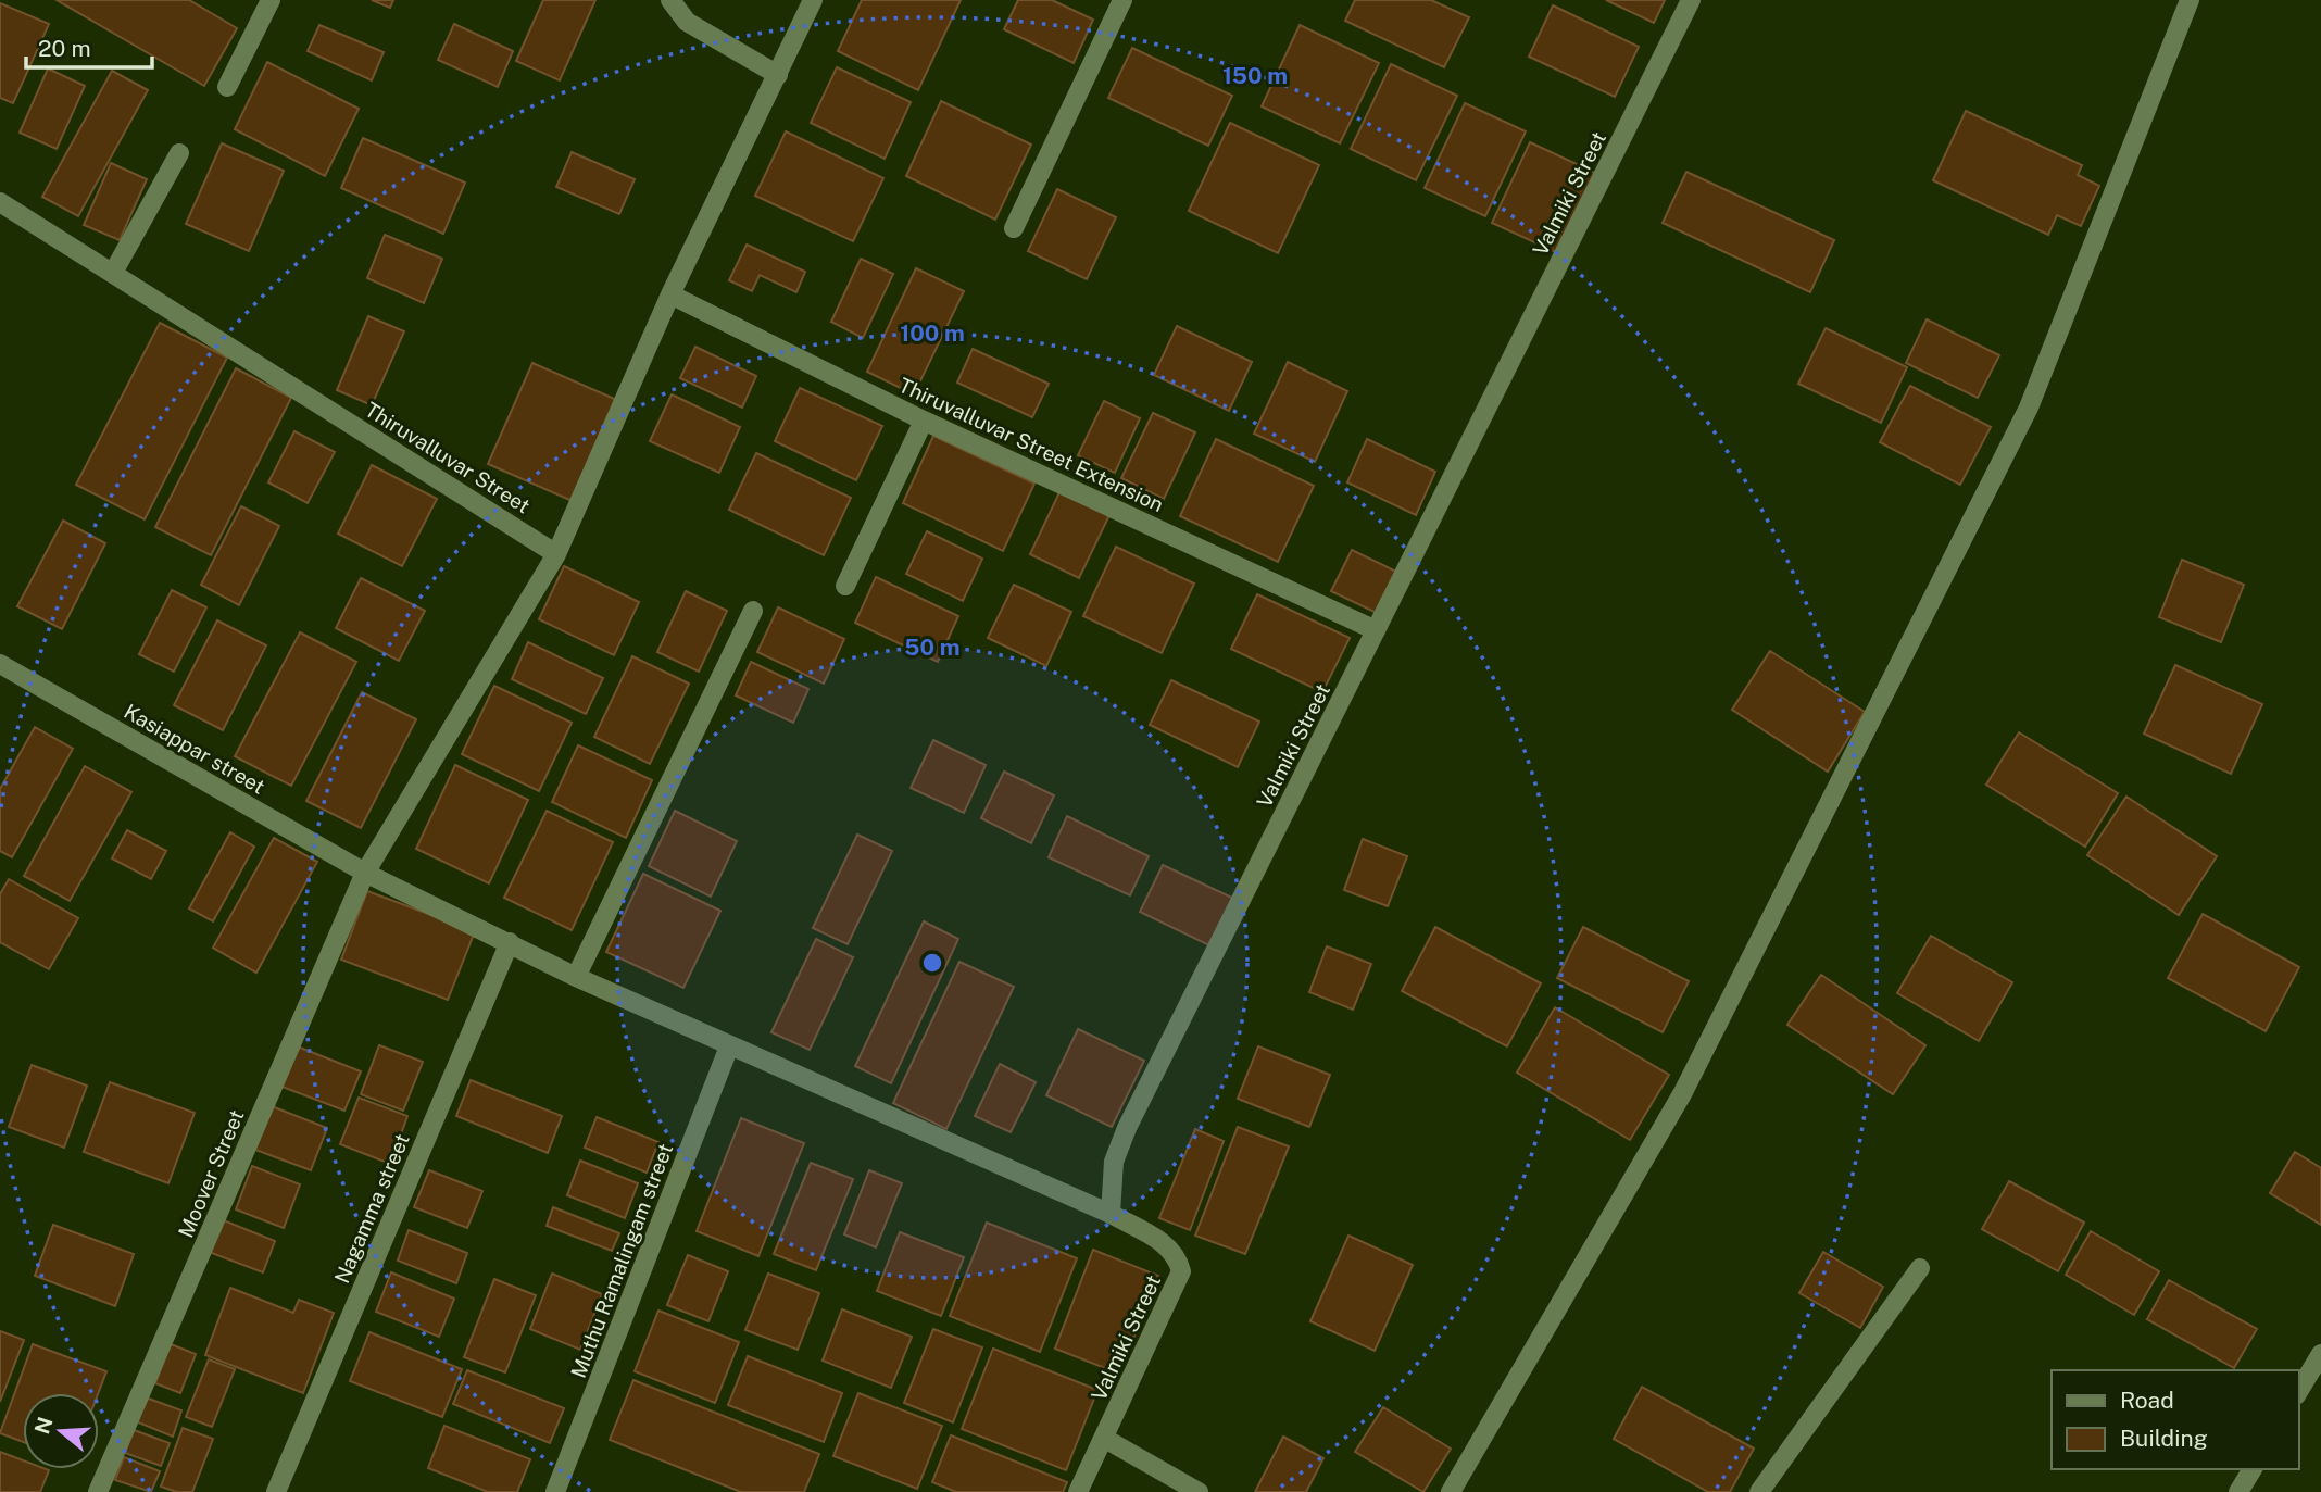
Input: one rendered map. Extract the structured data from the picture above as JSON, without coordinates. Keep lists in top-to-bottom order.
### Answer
{
  "streets": {
    "street": [
      "Valmiki Street",
      "Thiruvalluvar Street Extension",
      "Thiruvalluvar Street",
      "Kasiappar street",
      "Moover Street",
      "Nagamma street",
      "Muthu Ramalingam street"
    ]
  },
  "crossings": [
    ["Valmiki Street", "Thiruvalluvar Street Extension"],
    ["Valmiki Street", "Kasiappar street"],
    ["Kasiappar street", "Moover Street"],
    ["Kasiappar street", "Nagamma street"],
    ["Kasiappar street", "Muthu Ramalingam street"]
  ],
  "legend": ["Road", "Building"],
  "scale_bar": "20 m",
  "north": "left",
  "rings": ["150 m", "100 m", "50 m"]
}
